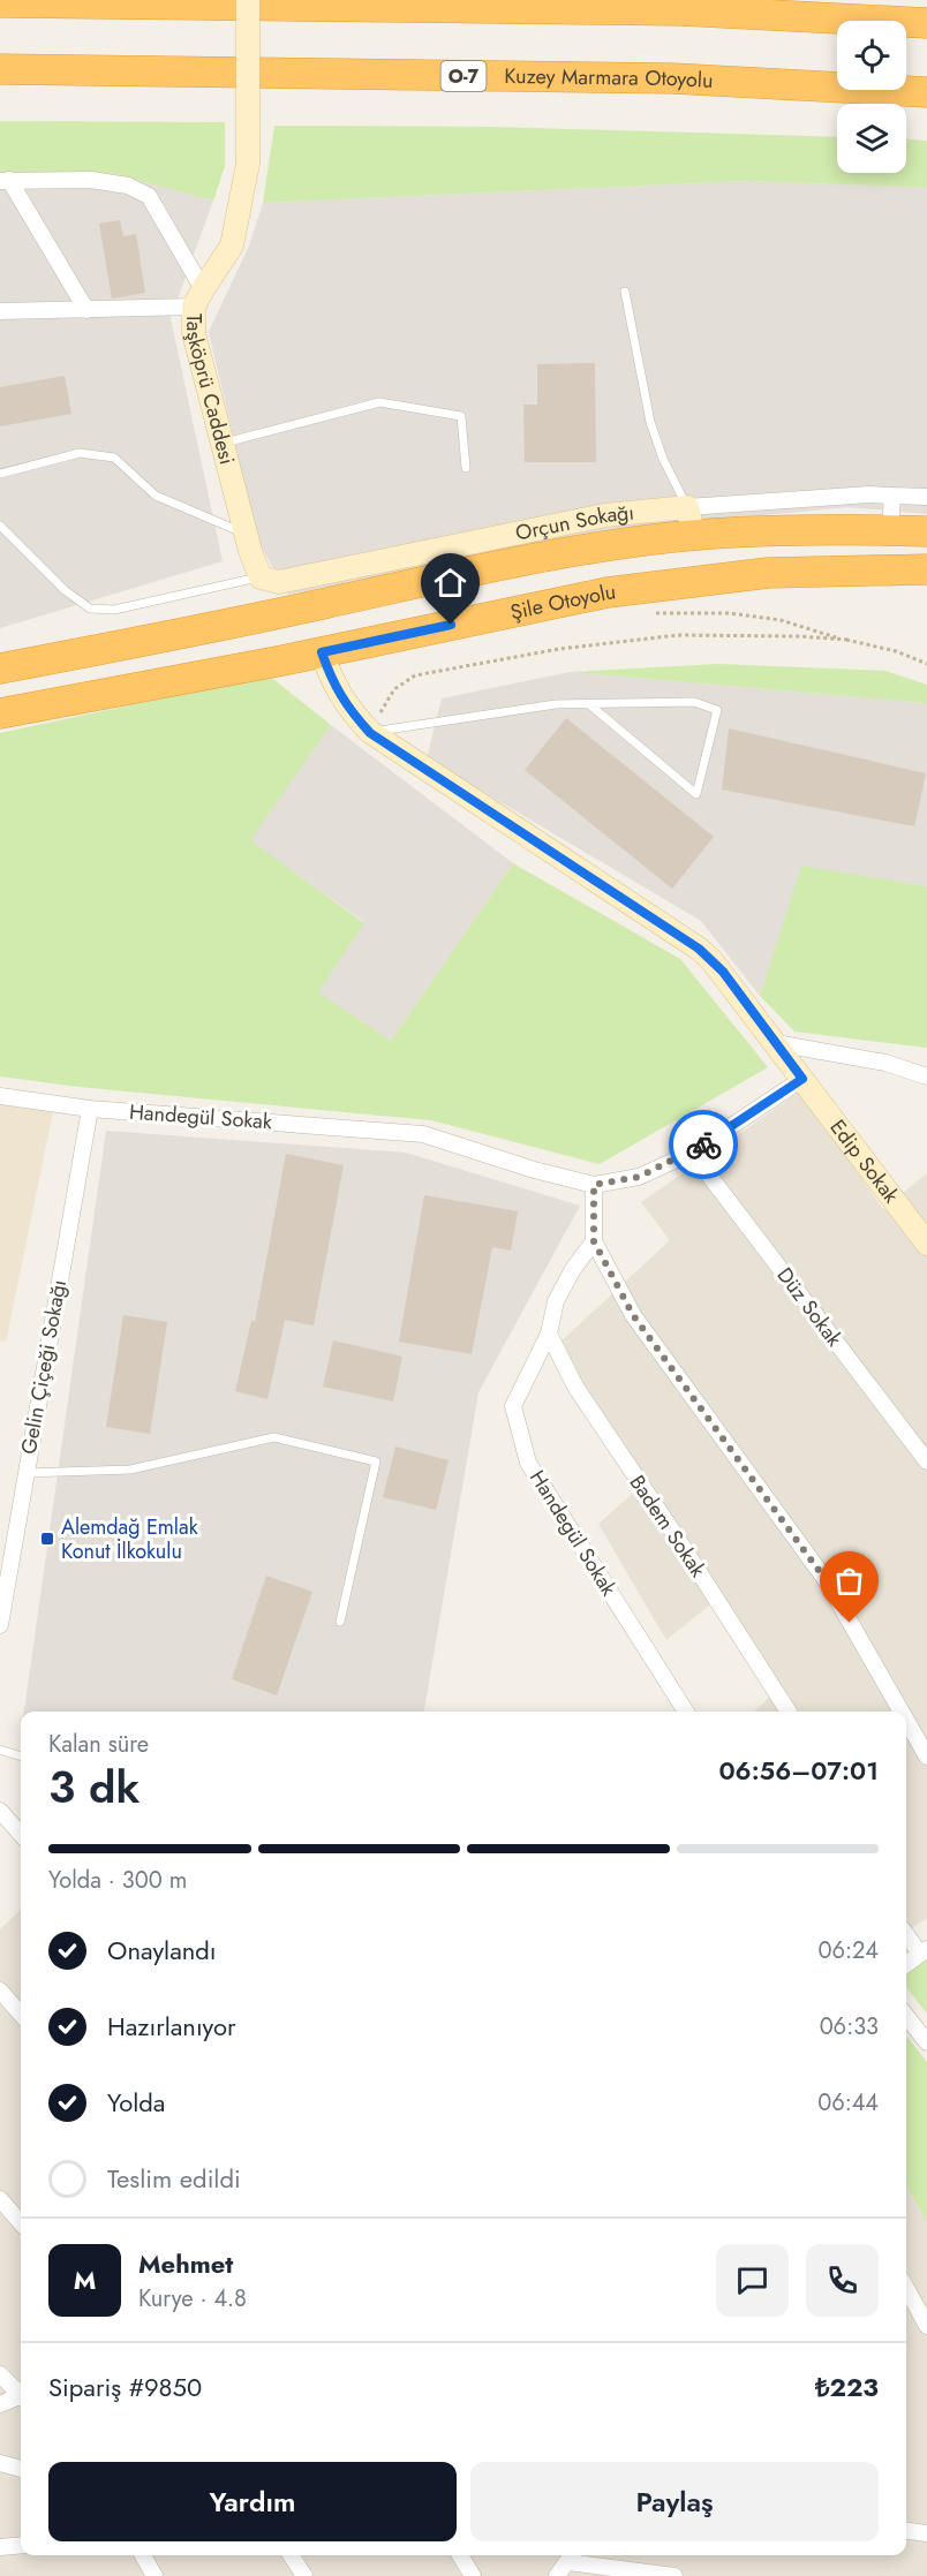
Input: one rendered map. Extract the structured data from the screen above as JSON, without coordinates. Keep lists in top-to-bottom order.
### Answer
{
  "streets": {
    "highway": ["O-7", "Kuzey Marmara Otoyolu", "Şile Otoyolu"],
    "street": [
      "Taşköprü Caddesi",
      "Orçun Sokağı",
      "Handegül Sokak",
      "Edip Sokak",
      "Düz Sokak",
      "Gelin Çiçeği Sokağı",
      "Badem Sokak"
    ]
  },
  "crossings": [
    ["Taşköprü Caddesi", "Orçun Sokağı"],
    ["Şile Otoyolu", "Edip Sokak"],
    ["Handegül Sokak", "Edip Sokak"],
    ["Handegül Sokak", "Düz Sokak"],
    ["Handegül Sokak", "Gelin Çiçeği Sokağı"],
    ["Handegül Sokak", "Badem Sokak"]
  ],
  "places": {
    "transit": ["Alemdağ Emlak Konut İlkokulu"]
  },
  "page": {
    "heading": ["3 dk", "Kalan süre", "06:56–07:01"],
    "panel": [
      "Mehmet",
      "Kurye · 4.8",
      "Sipariş #9850",
      "₺223"
    ],
    "bar": "Yolda · 300 m",
    "list": [
      ["Onaylandı", "06:24"],
      ["Hazırlanıyor", "06:33"],
      ["Yolda", "06:44"],
      "Teslim edildi"
    ],
    "round": "M",
    "buttons": ["Yardım", "Paylaş"]
  }
}
